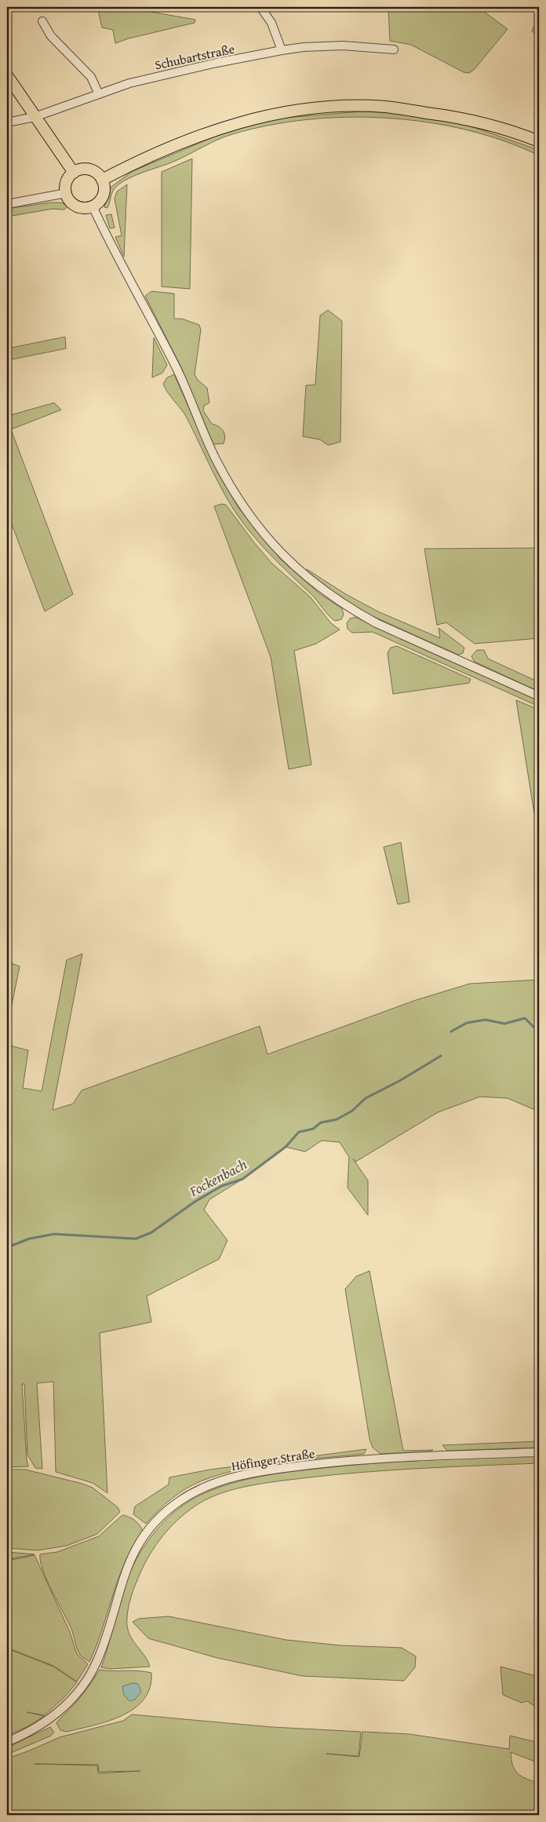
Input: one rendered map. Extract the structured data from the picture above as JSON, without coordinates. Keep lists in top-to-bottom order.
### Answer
{
  "streets": {
    "street": ["Schubartstraße", "Höfinger Straße"]
  },
  "water": ["Fockenbach"]
}
